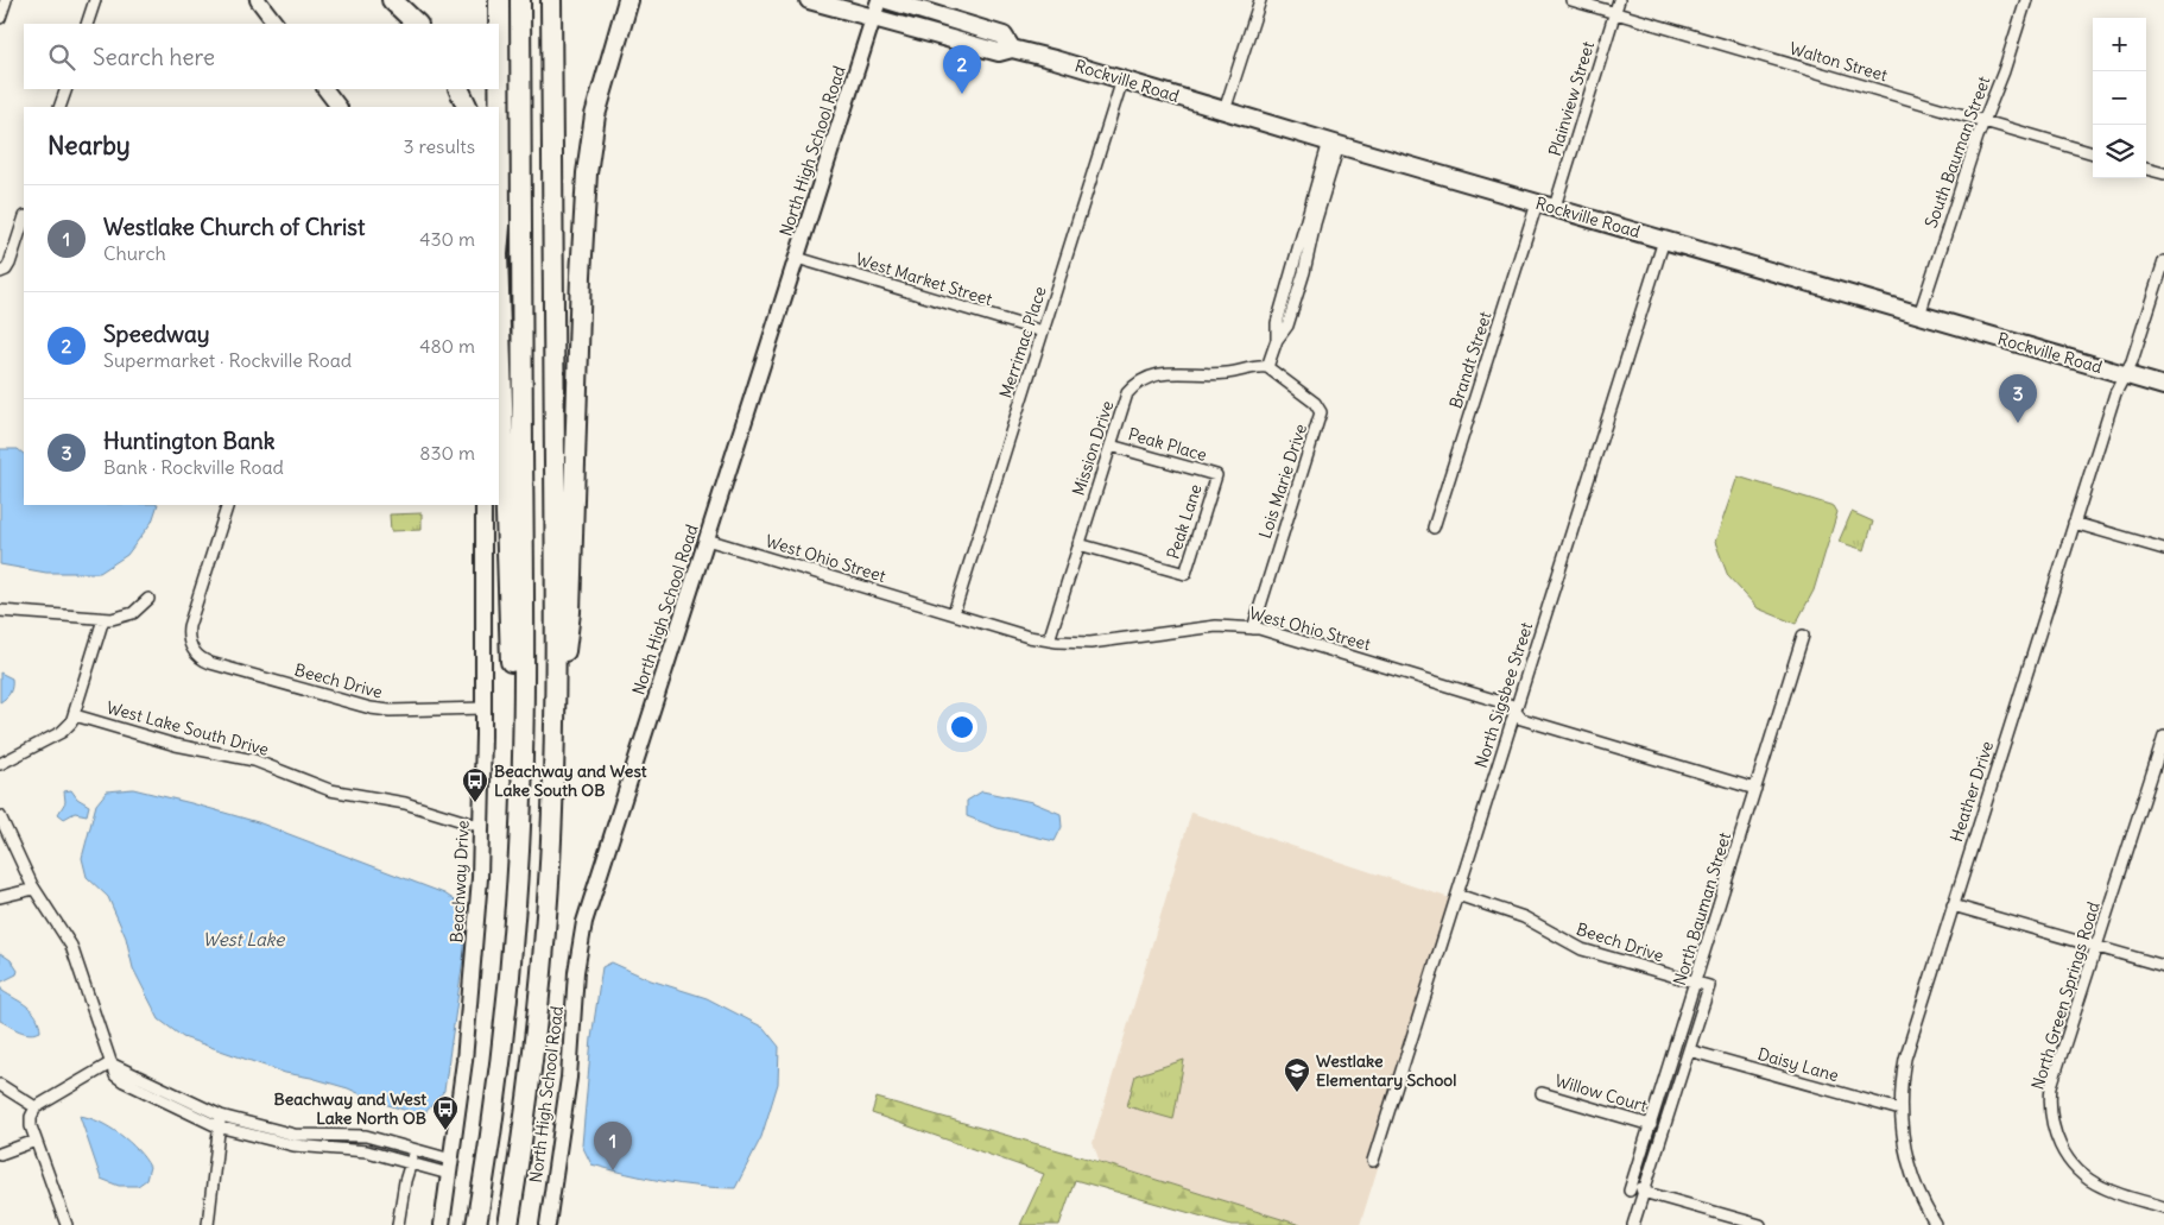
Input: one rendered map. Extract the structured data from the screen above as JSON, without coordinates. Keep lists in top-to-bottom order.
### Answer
{
  "streets": {
    "main road": ["Rockville Road"],
    "street": [
      "Walton Street",
      "Plainview Street",
      "North High School Road",
      "South Bauman Street",
      "West Market Street",
      "Merrimac Place",
      "Brandt Street",
      "Peak Place",
      "Mission Drive",
      "Lois Marie Drive",
      "Peak Lane",
      "West Ohio Street",
      "Beech Drive",
      "North Sigsbee Street",
      "West Lake South Drive",
      "Heather Drive",
      "Beachway Drive",
      "North Bauman Street",
      "North Green Springs Road",
      "Daisy Lane",
      "Willow Court"
    ]
  },
  "crossings": [
    ["Walton Street", "Plainview Street"],
    ["Walton Street", "South Bauman Street"],
    ["Rockville Road", "Plainview Street"],
    ["Rockville Road", "North High School Road"],
    ["Rockville Road", "South Bauman Street"],
    ["Rockville Road", "Merrimac Place"],
    ["Rockville Road", "Brandt Street"],
    ["Rockville Road", "North Sigsbee Street"],
    ["Rockville Road", "Heather Drive"],
    ["North High School Road", "West Market Street"],
    ["North High School Road", "West Ohio Street"],
    ["West Market Street", "Merrimac Place"],
    ["Merrimac Place", "West Ohio Street"],
    ["Peak Place", "Mission Drive"],
    ["Peak Place", "Peak Lane"],
    ["Mission Drive", "Lois Marie Drive"],
    ["Mission Drive", "Peak Lane"],
    ["Mission Drive", "West Ohio Street"],
    ["Lois Marie Drive", "West Ohio Street"],
    ["West Ohio Street", "North Sigsbee Street"],
    ["West Ohio Street", "North Bauman Street"],
    ["Beech Drive", "North Sigsbee Street"],
    ["Beech Drive", "Beachway Drive"],
    ["Beech Drive", "North Bauman Street"],
    ["West Lake South Drive", "Beachway Drive"],
    ["Heather Drive", "Daisy Lane"],
    ["North Bauman Street", "Daisy Lane"],
    ["North Bauman Street", "Willow Court"]
  ],
  "water": ["West Lake"],
  "places": {
    "bus stop": ["Beachway and West Lake South OB", "Beachway and West Lake North OB"],
    "school or university": ["Westlake Elementary School"]
  },
  "page": {
    "map_buttons": ["+", "−"],
    "search": "Search here",
    "pins": ["2", "3", "1"],
    "heading": ["Nearby", "3 results"],
    "list": [
      {
        "mark": "1",
        "name": "Westlake Church of Christ",
        "note": "Church",
        "value": "430 m"
      },
      {
        "mark": "2",
        "name": "Speedway",
        "note": "Supermarket · Rockville Road",
        "value": "480 m"
      },
      {
        "mark": "3",
        "name": "Huntington Bank",
        "note": "Bank · Rockville Road",
        "value": "830 m"
      }
    ]
  }
}
